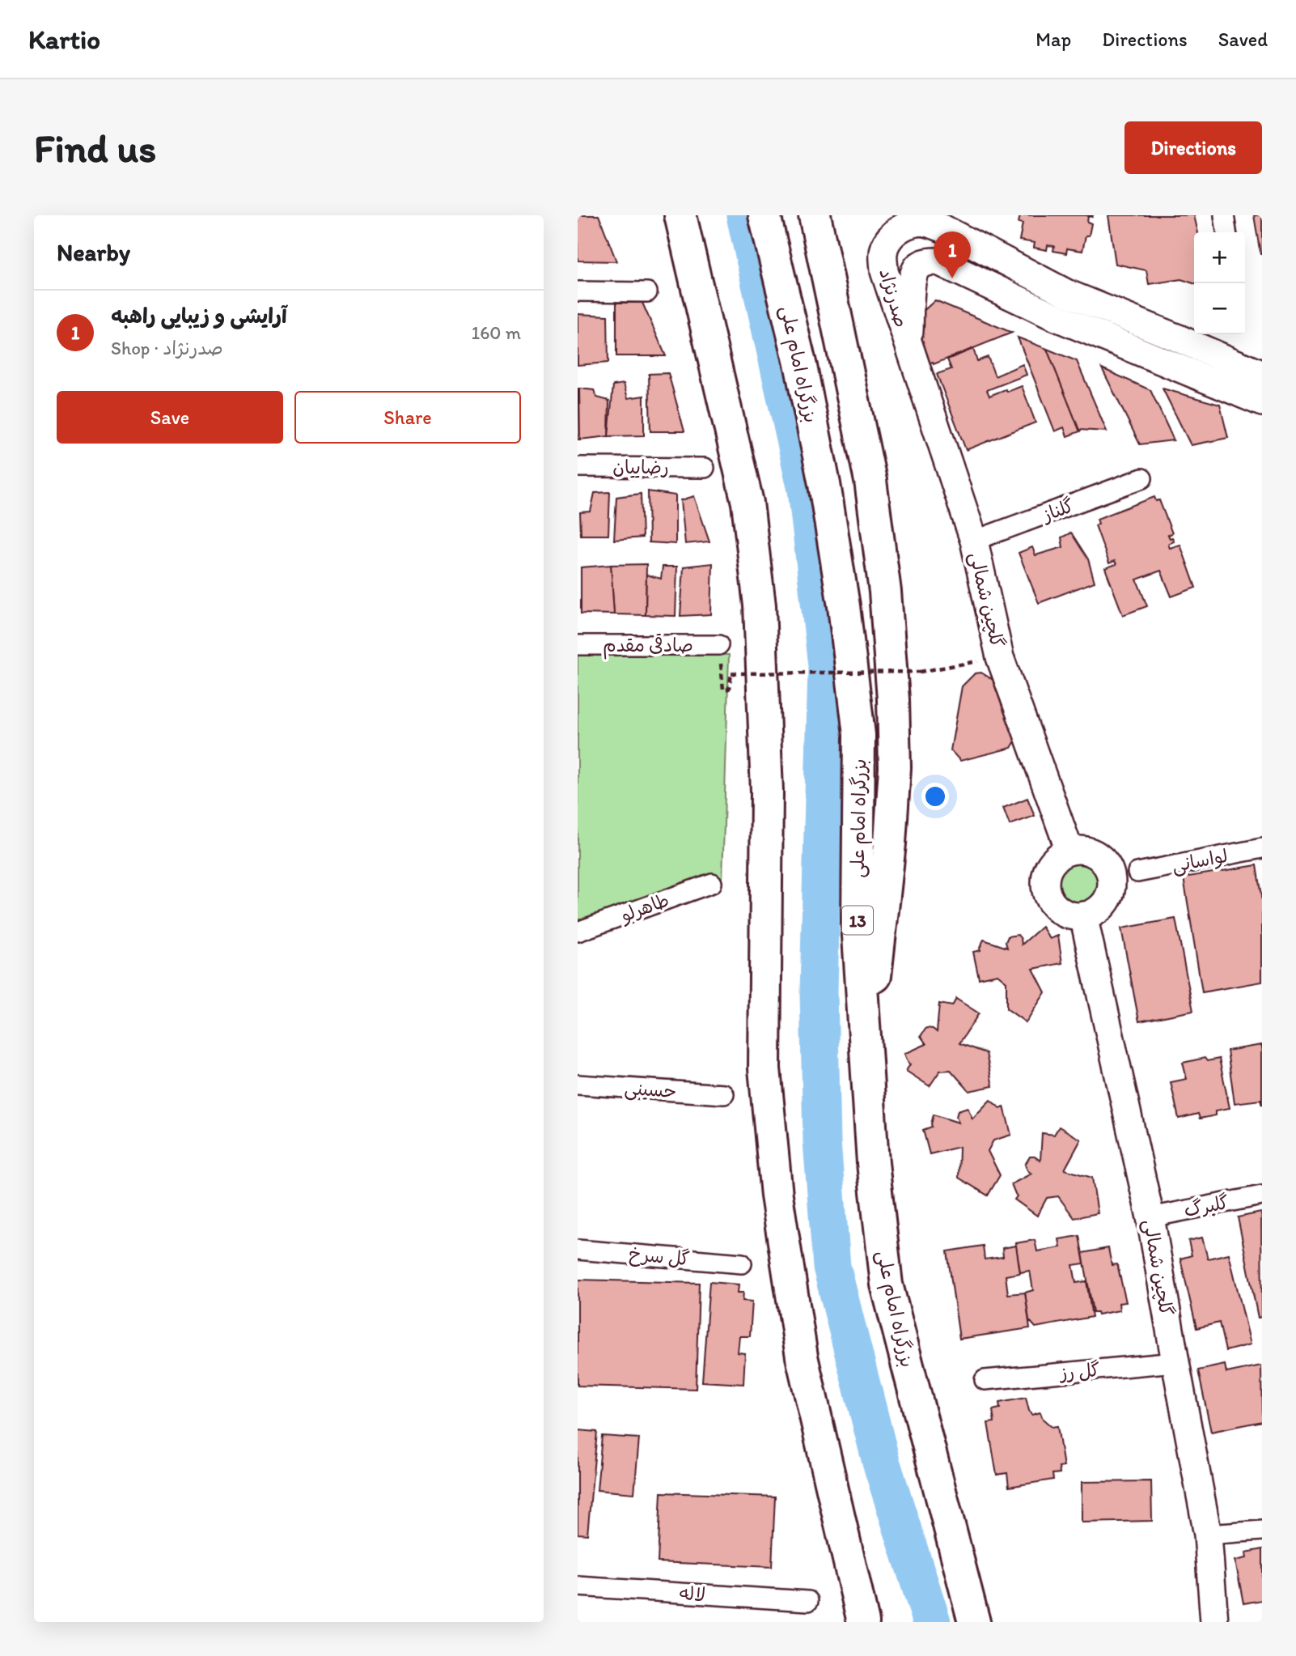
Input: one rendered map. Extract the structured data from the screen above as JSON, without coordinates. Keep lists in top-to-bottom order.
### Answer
{
  "streets": {
    "highway": ["بزرگراه امام علی", "13"],
    "main road": ["صدرنژاد", "گلچین شمالی"],
    "street": [
      "رضاییان",
      "گلناز",
      "صادقی مقدم",
      "لواسانی",
      "طاهرلو",
      "حسینی",
      "گلبرگ",
      "گل سرخ",
      "گل رز",
      "لاله"
    ]
  },
  "crossings": [
    ["صدرنژاد", "گلچین شمالی"],
    ["گلناز", "گلچین شمالی"],
    ["گلچین شمالی", "گلبرگ"],
    ["گلچین شمالی", "گل رز"]
  ],
  "page": {
    "header": "Kartio",
    "nav": ["Map", "Directions", "Saved"],
    "buttons": [
      "Directions",
      ["Save", "Share"]
    ],
    "title": "Find us",
    "heading": "Nearby",
    "pins": "1",
    "map_buttons": ["+", "−"],
    "list": [
      {
        "mark": "1",
        "name": "آرایشی و زیبایی راهبه",
        "note": "Shop · صدرنژاد",
        "value": "160 m"
      }
    ]
  }
}
